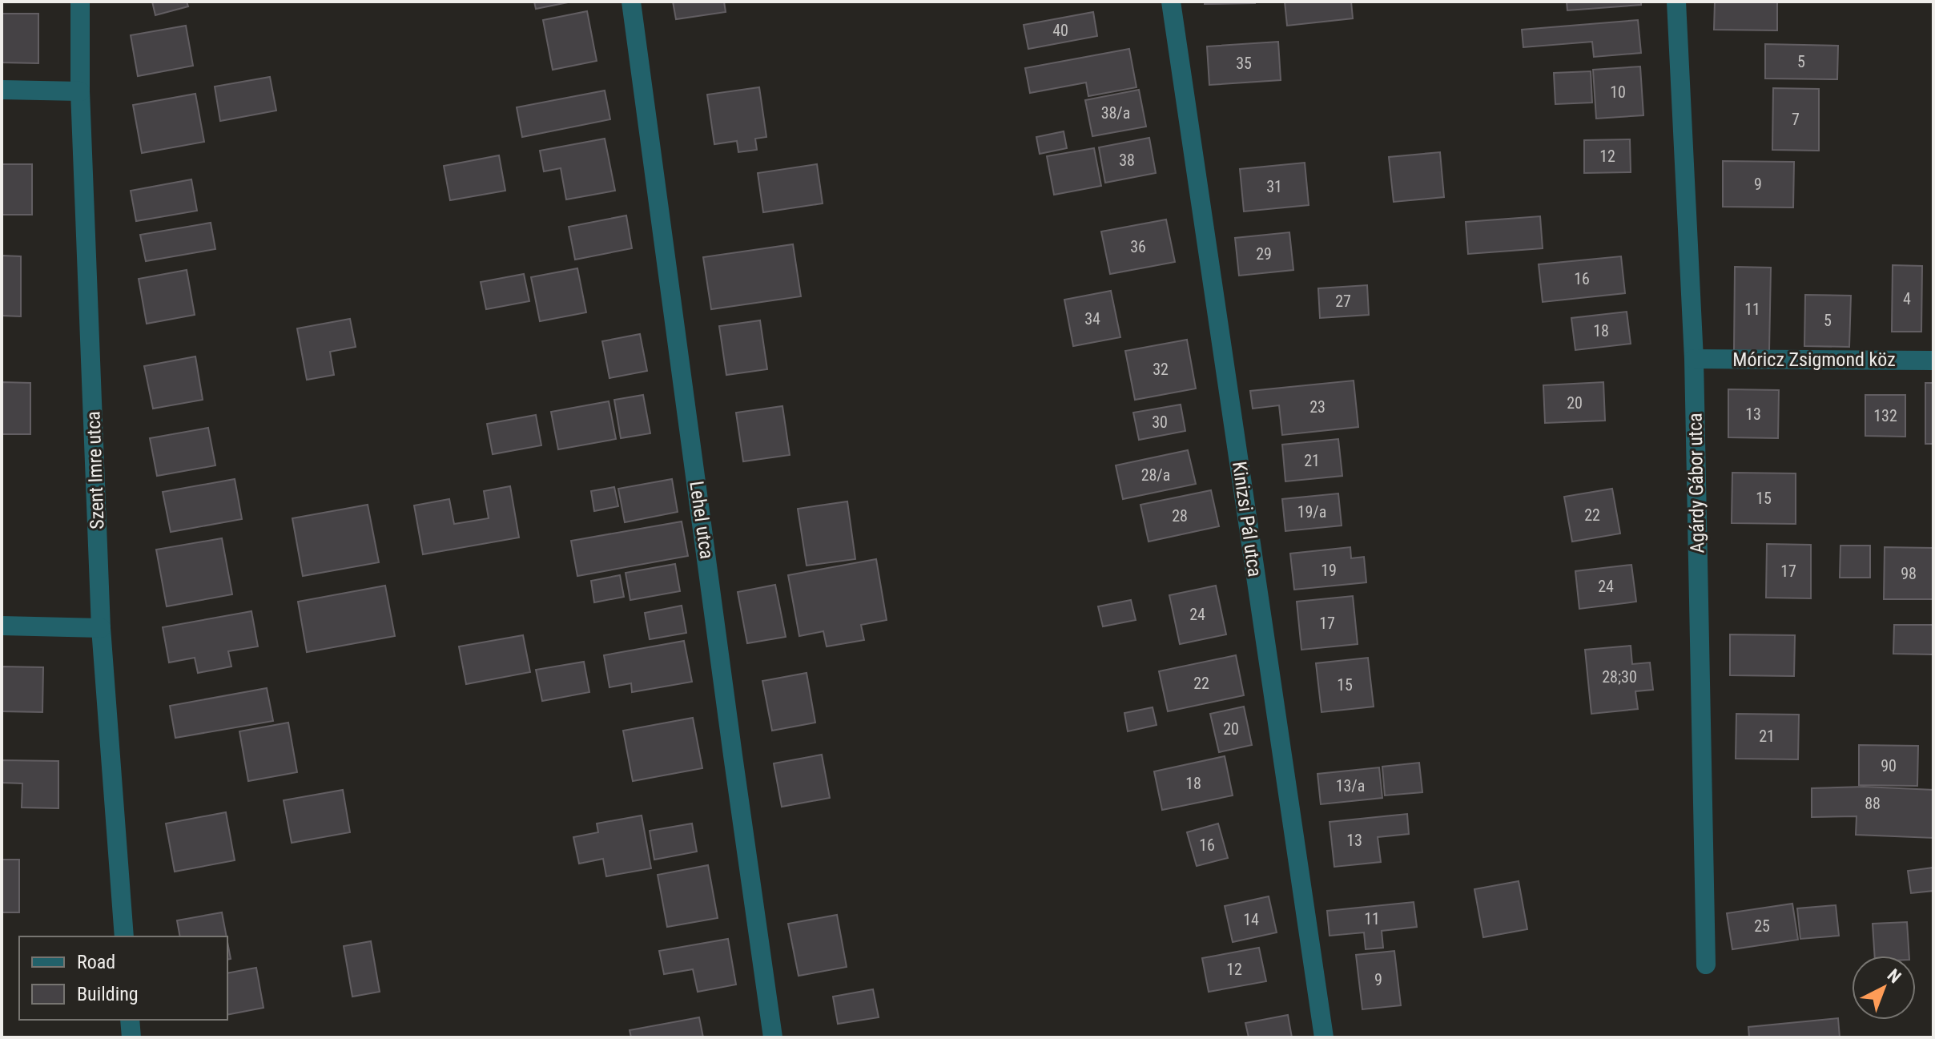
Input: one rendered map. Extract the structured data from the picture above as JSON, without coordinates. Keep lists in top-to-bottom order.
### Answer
{
  "streets": {
    "street": [
      "Móricz Zsigmond köz",
      "Szent Imre utca",
      "Agárdy Gábor utca",
      "Kinizsi Pál utca",
      "Lehel utca"
    ]
  },
  "crossings": [
    ["Móricz Zsigmond köz", "Agárdy Gábor utca"]
  ],
  "house_numbers": [
    "40",
    "5",
    "35",
    "10",
    "38/a",
    "7",
    "12",
    "38",
    "9",
    "31",
    "36",
    "29",
    "16",
    "4",
    "27",
    "11",
    "34",
    "5",
    "18",
    "32",
    "20",
    "23",
    "13",
    "132",
    "30",
    "21",
    "28/a",
    "15",
    "19/a",
    "22",
    "28",
    "19",
    "17",
    "98",
    "24",
    "24",
    "17",
    "28;30",
    "22",
    "15",
    "20",
    "21",
    "90",
    "18",
    "13/a",
    "88",
    "13",
    "16",
    "11",
    "14",
    "25",
    "12",
    "9"
  ],
  "legend": ["Road", "Building"],
  "north": "top right"
}
